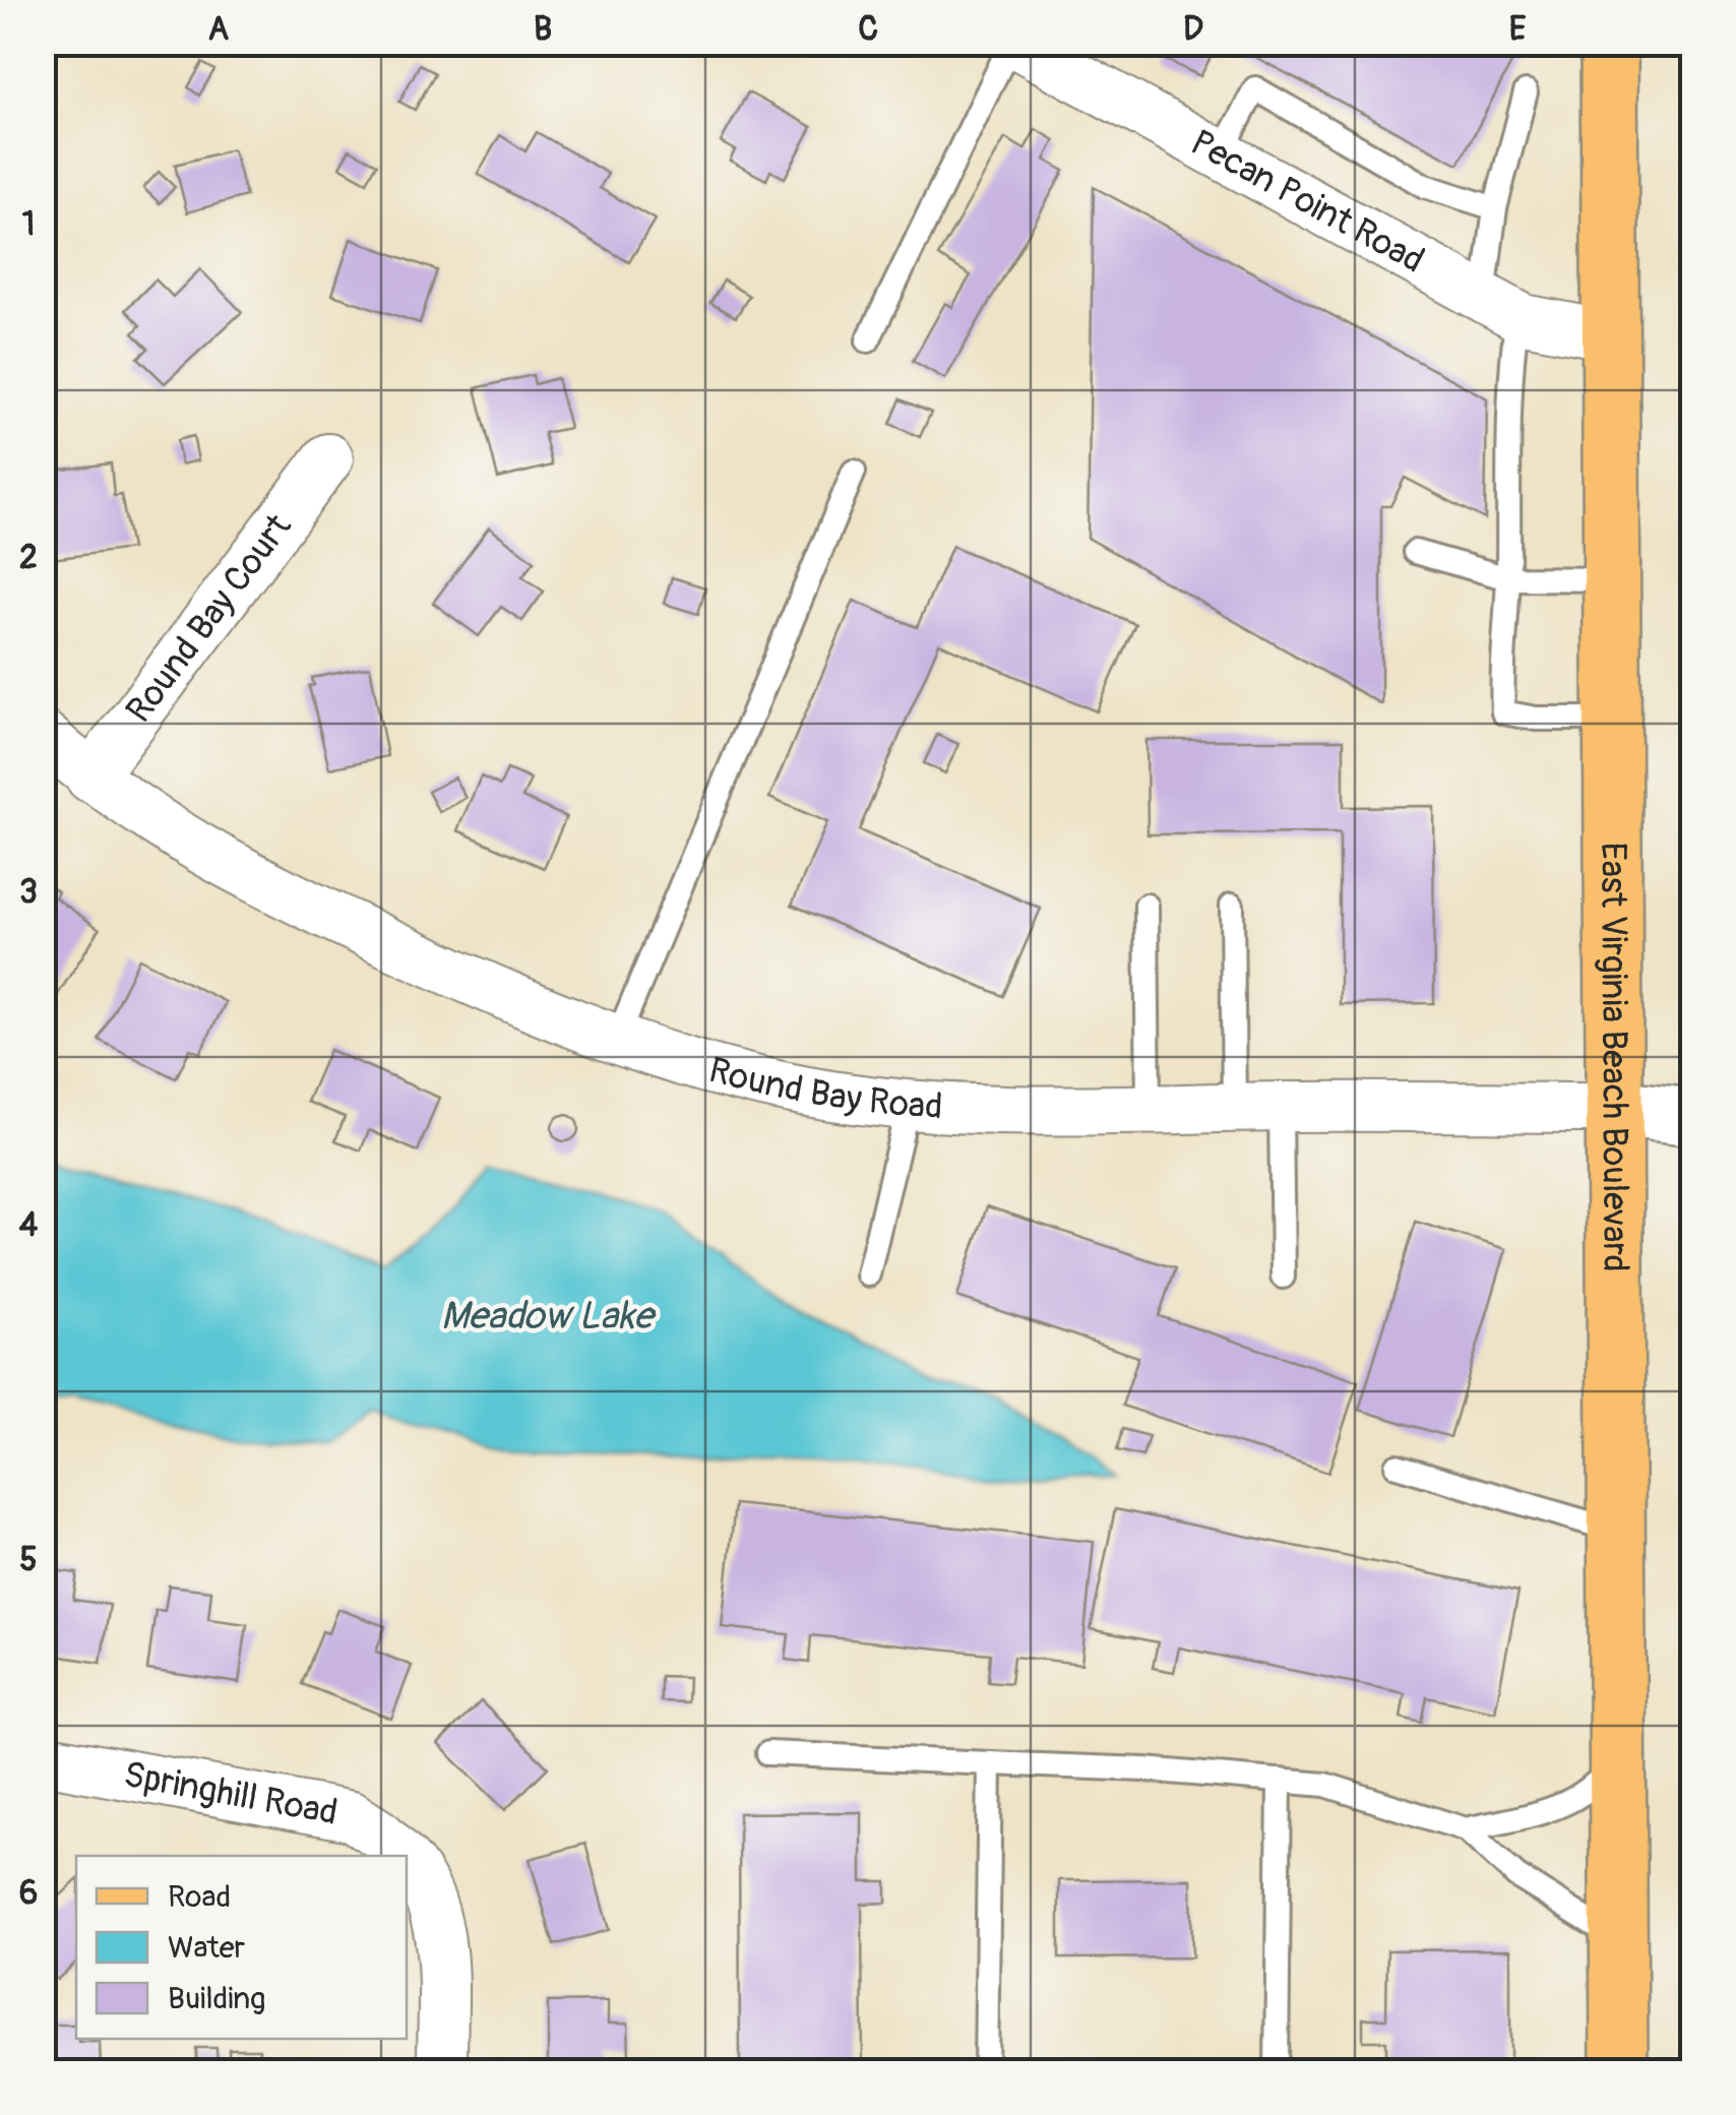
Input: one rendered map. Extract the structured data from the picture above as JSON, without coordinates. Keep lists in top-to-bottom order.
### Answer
{
  "streets": {
    "main road": ["East Virginia Beach Boulevard"],
    "street": [
      "Pecan Point Road",
      "Round Bay Court",
      "Round Bay Road",
      "Springhill Road"
    ]
  },
  "crossings": [
    ["Pecan Point Road", "East Virginia Beach Boulevard"],
    ["Round Bay Court", "Round Bay Road"],
    ["East Virginia Beach Boulevard", "Round Bay Road"]
  ],
  "water": ["Meadow Lake"],
  "legend": ["Road", "Water", "Building"],
  "grid": {
    "columns": [
      "A",
      "B",
      "C",
      "D",
      "E"
    ],
    "rows": [
      "1",
      "2",
      "3",
      "4",
      "5",
      "6"
    ]
  }
}
